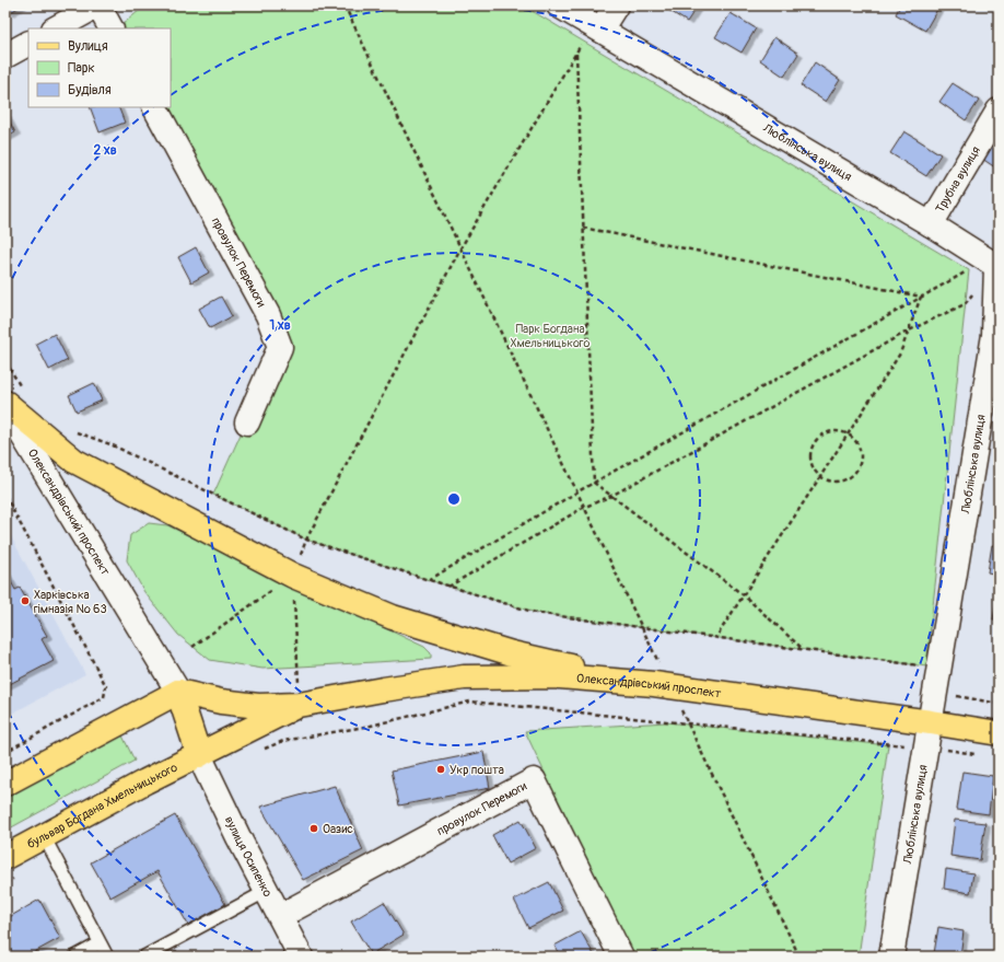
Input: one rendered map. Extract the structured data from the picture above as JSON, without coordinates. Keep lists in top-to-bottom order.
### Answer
{
  "streets": {
    "main road": ["Олександрівський проспект", "бульвар Богдана Хмельницького"],
    "street": [
      "Люблінська вулиця",
      "Трубна вулиця",
      "провулок Перемоги",
      "вулиця Осипенко"
    ]
  },
  "crossings": [
    ["Люблінська вулиця", "Трубна вулиця"],
    ["Люблінська вулиця", "Олександрівський проспект"],
    ["провулок Перемоги", "вулиця Осипенко"],
    ["Олександрівський проспект", "бульвар Богдана Хмельницького"],
    ["Олександрівський проспект", "вулиця Осипенко"],
    ["бульвар Богдана Хмельницького", "вулиця Осипенко"]
  ],
  "parks": ["Парк Богдана Хмельницького"],
  "places": ["Харківська гімназія № 63", "Укр пошта", "Оазис"],
  "legend": ["Вулиця", "Парк", "Будівля"],
  "rings": ["2 хв", "1 хв"]
}
